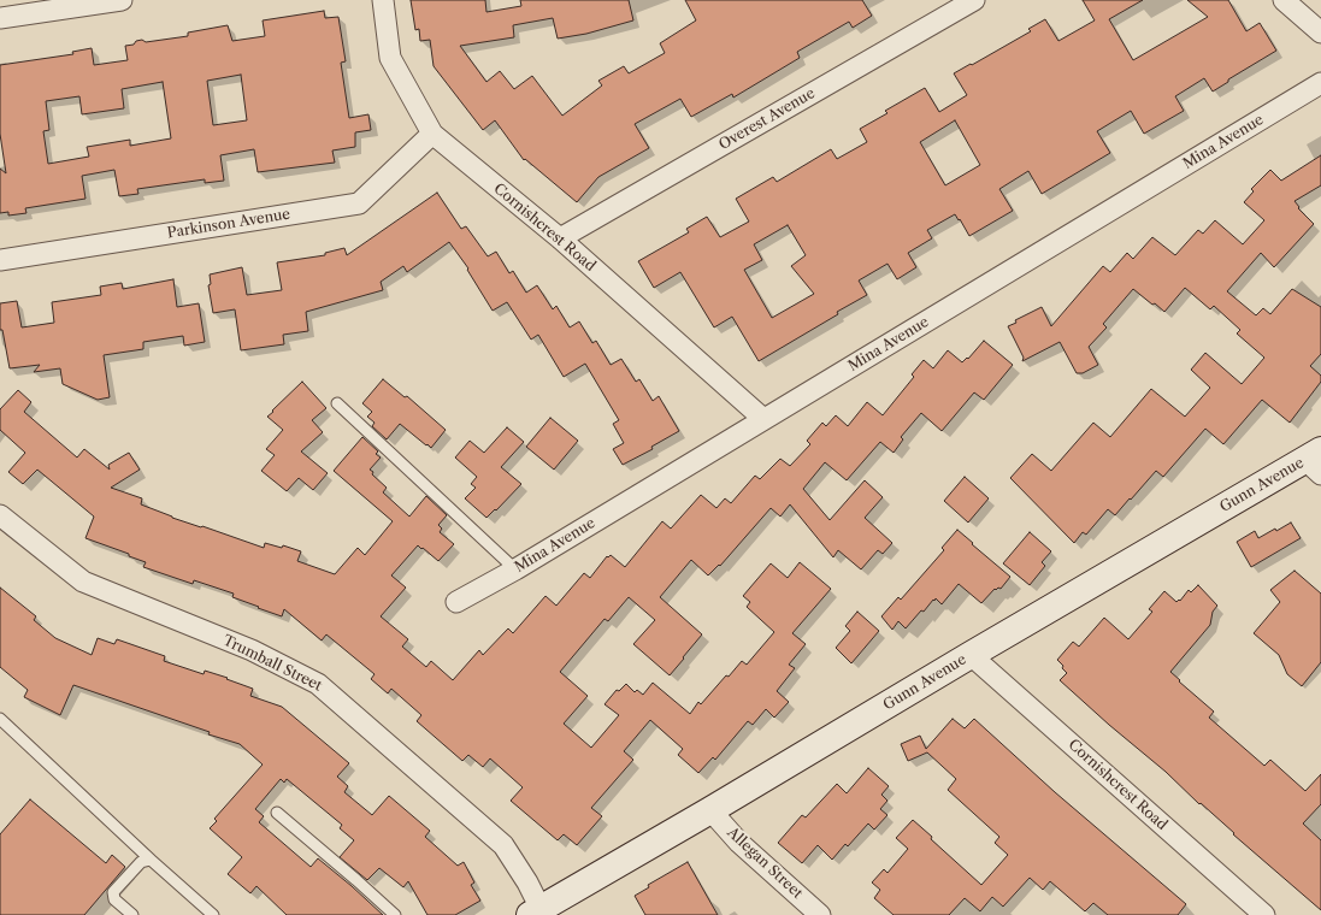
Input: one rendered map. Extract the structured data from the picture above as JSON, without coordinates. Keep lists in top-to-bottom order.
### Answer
{
  "streets": {
    "street": [
      "Overest Avenue",
      "Mina Avenue",
      "Parkinson Avenue",
      "Cornishcrest Road",
      "Gunn Avenue",
      "Trumball Street",
      "Allegan Street"
    ]
  },
  "crossings": [
    ["Overest Avenue", "Cornishcrest Road"],
    ["Mina Avenue", "Cornishcrest Road"],
    ["Parkinson Avenue", "Cornishcrest Road"],
    ["Cornishcrest Road", "Gunn Avenue"],
    ["Gunn Avenue", "Trumball Street"],
    ["Gunn Avenue", "Allegan Street"]
  ]
}
